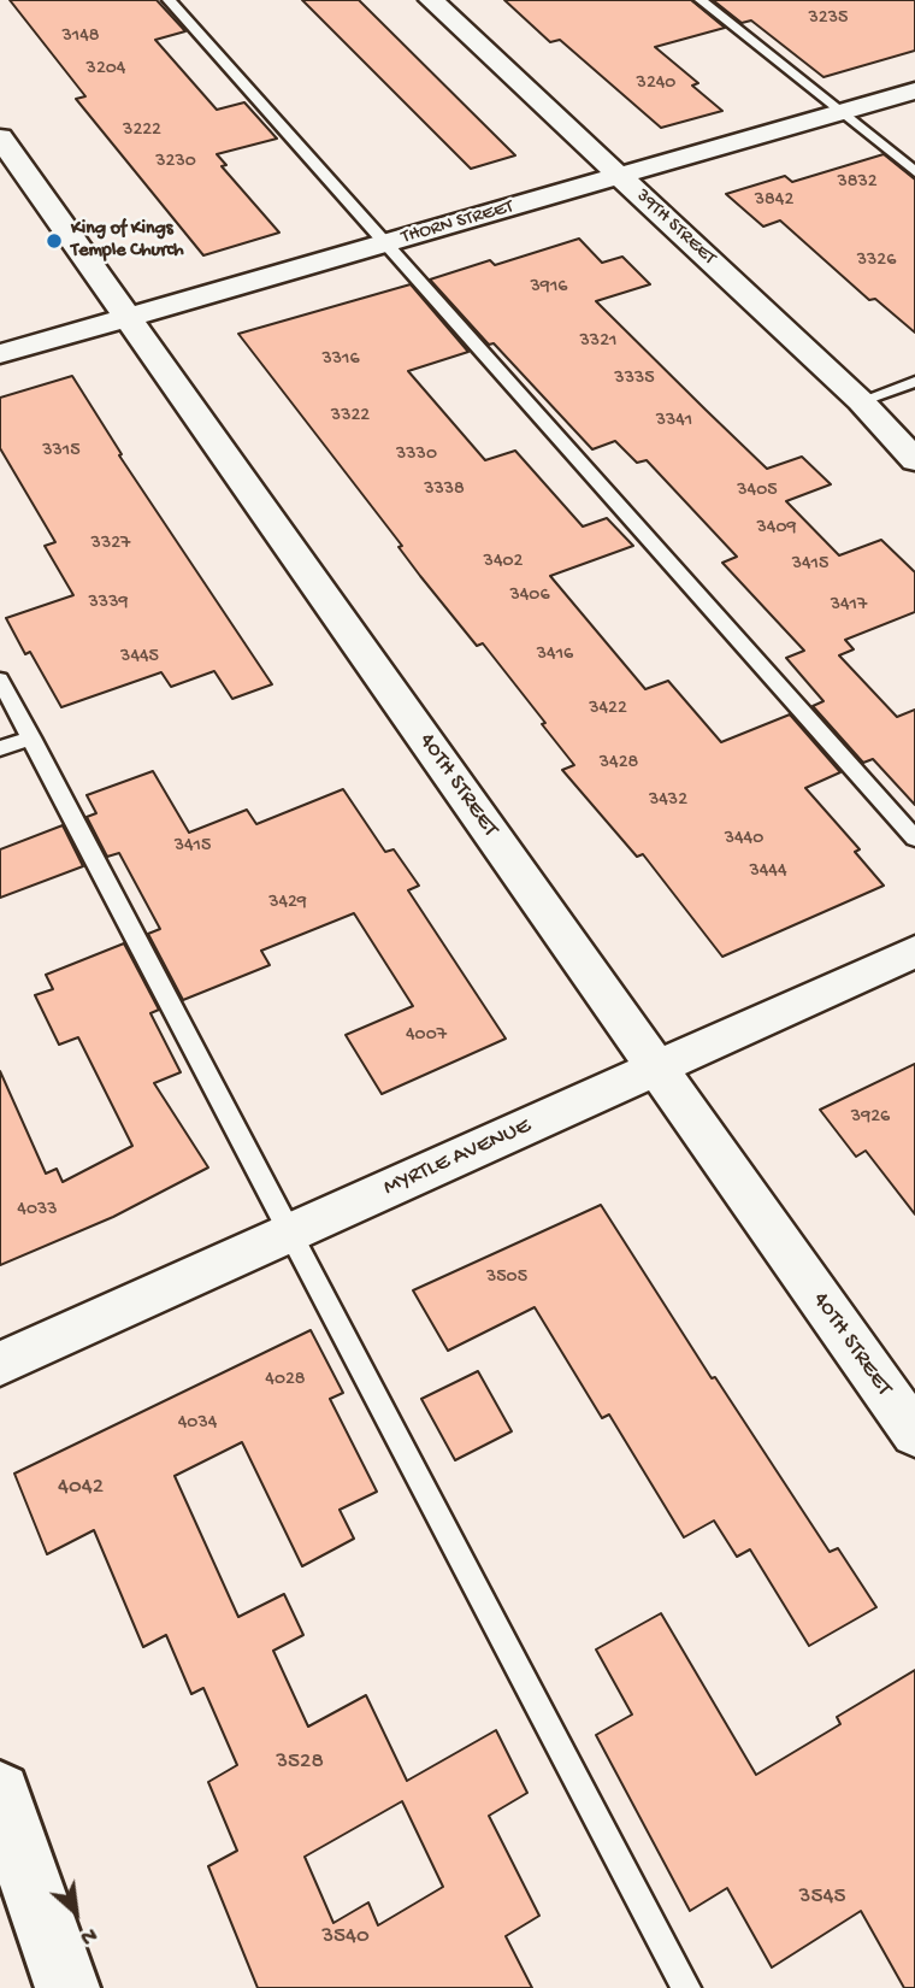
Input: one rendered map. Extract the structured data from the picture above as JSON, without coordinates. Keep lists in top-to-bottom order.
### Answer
{
  "streets": {
    "street": [
      "THORN STREET",
      "39TH STREET",
      "40TH STREET",
      "MYRTLE AVENUE"
    ]
  },
  "crossings": [
    ["THORN STREET", "39TH STREET"],
    ["THORN STREET", "40TH STREET"],
    ["40TH STREET", "MYRTLE AVENUE"]
  ],
  "places": ["King of Kings Temple Church"],
  "house_numbers": [
    "3235",
    "3148",
    "3204",
    "3240",
    "3222",
    "3230",
    "3832",
    "3842",
    "3326",
    "3916",
    "3321",
    "3316",
    "3335",
    "3322",
    "3341",
    "3315",
    "3330",
    "3338",
    "3405",
    "3409",
    "3327",
    "3402",
    "3415",
    "3406",
    "3339",
    "3417",
    "3416",
    "3445",
    "3422",
    "3428",
    "3432",
    "3440",
    "3415",
    "3444",
    "3429",
    "4007",
    "3926",
    "4033",
    "3505",
    "4028",
    "4034",
    "4042",
    "3528",
    "3545",
    "3540"
  ],
  "north": "bottom right"
}
